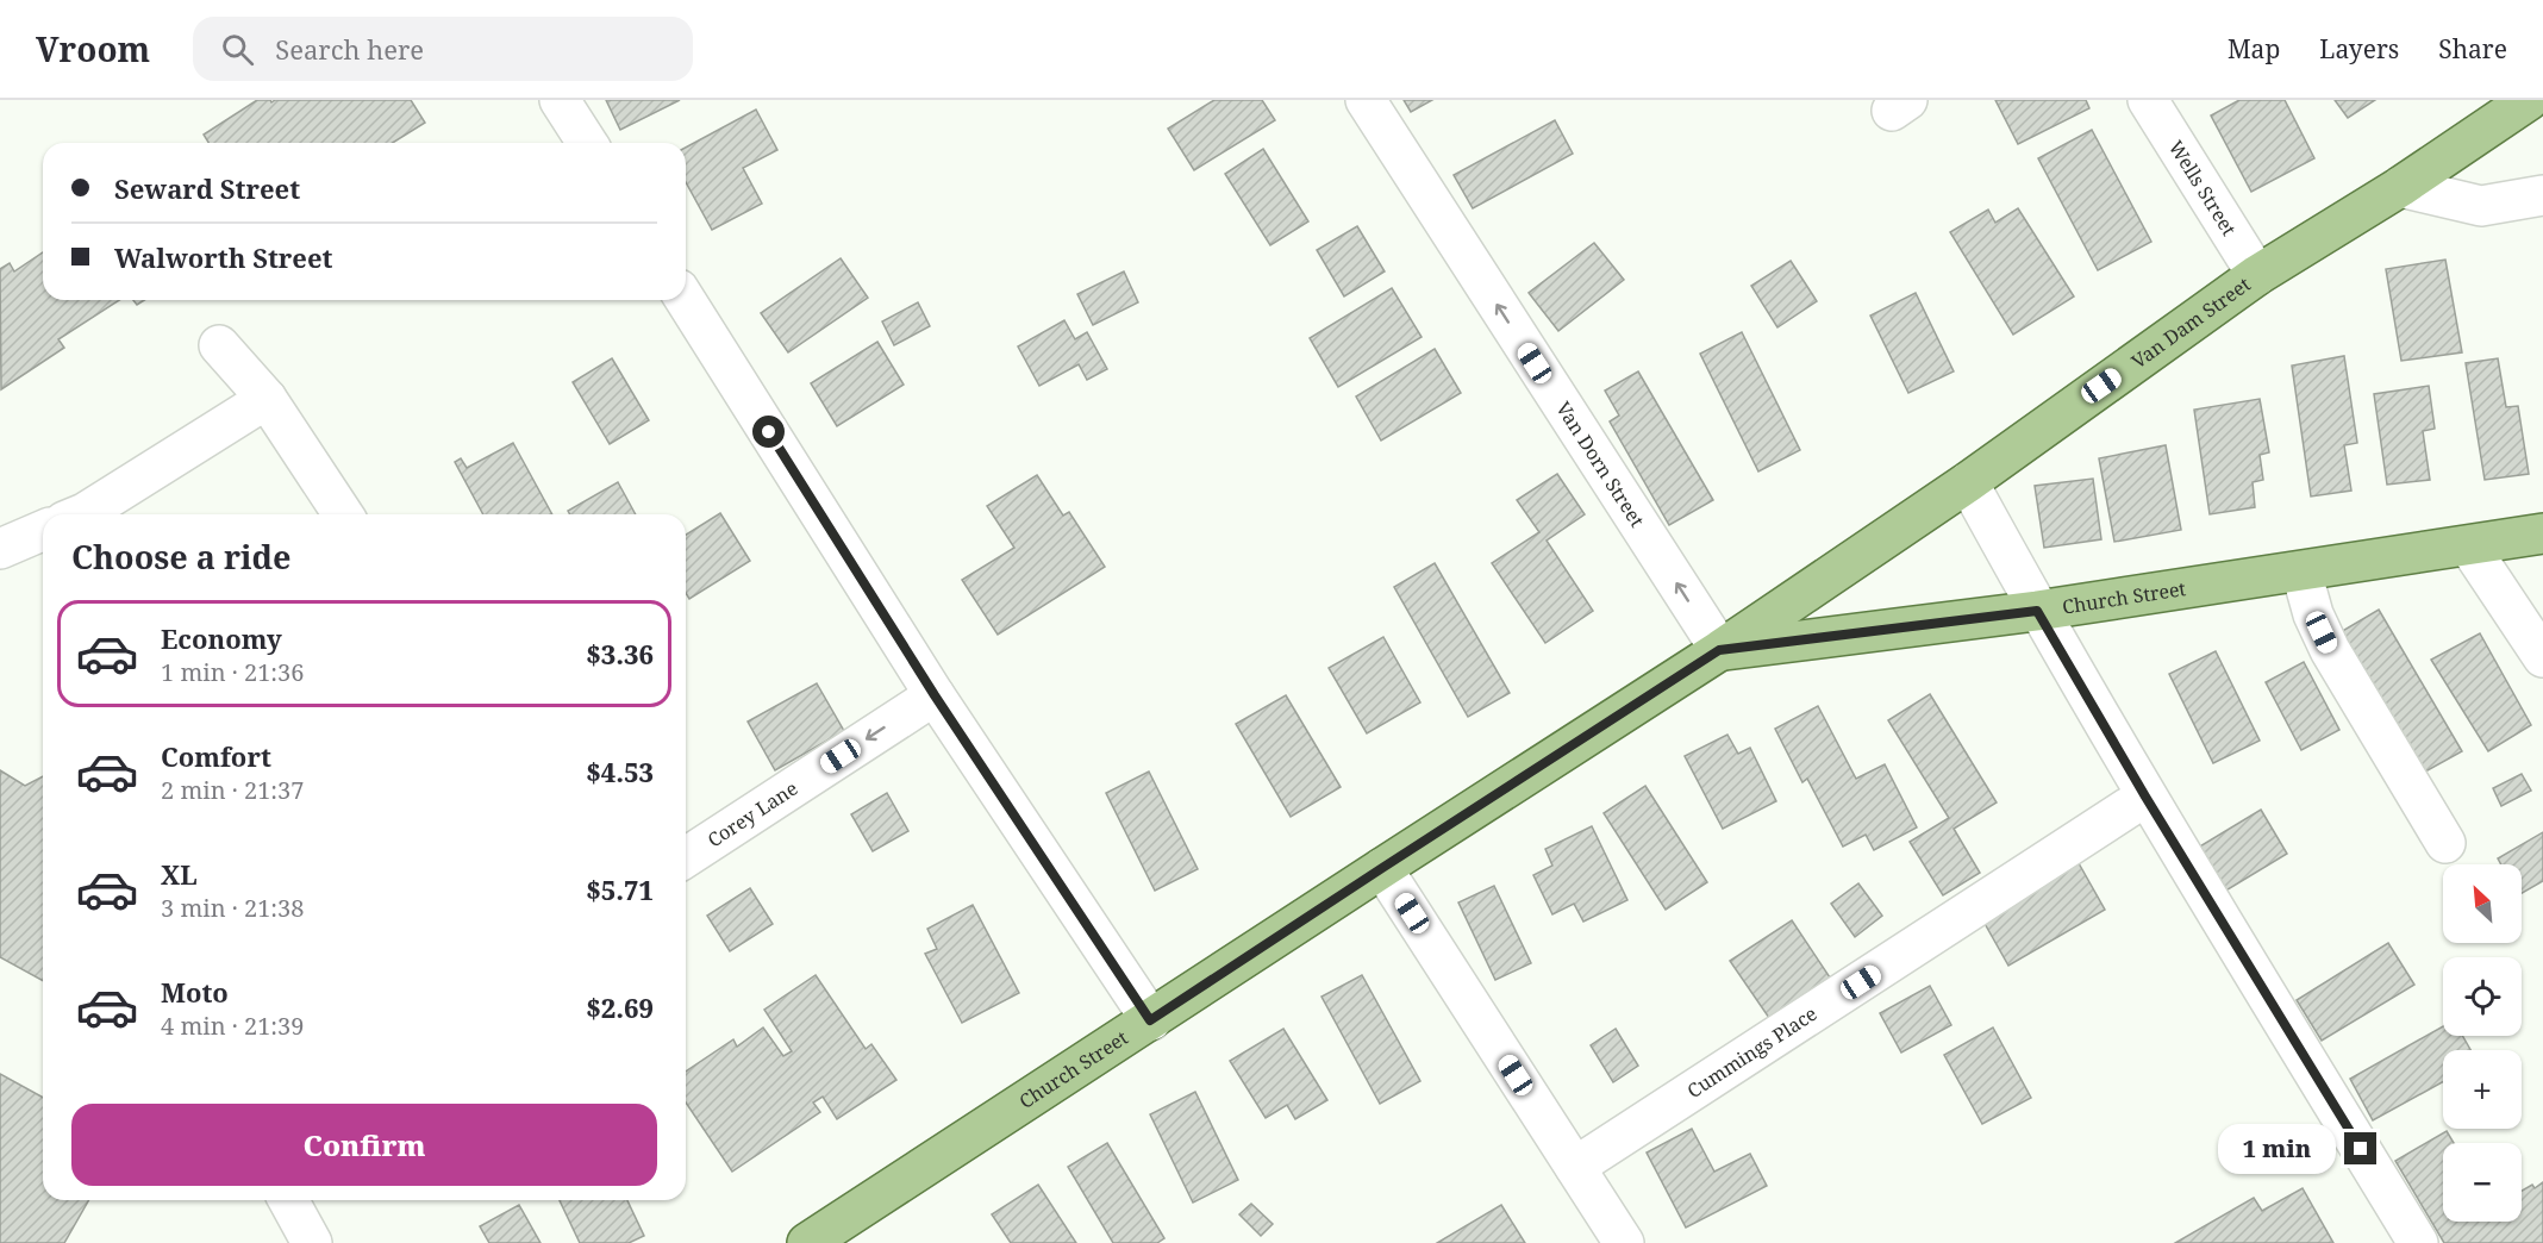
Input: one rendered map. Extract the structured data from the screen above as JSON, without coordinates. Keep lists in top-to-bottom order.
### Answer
{
  "streets": {
    "main road": ["Van Dam Street", "Church Street"],
    "street": [
      "Wells Street",
      "Van Dorn Street",
      "Corey Lane",
      "Cummings Place"
    ]
  },
  "crossings": [
    ["Wells Street", "Van Dam Street"],
    ["Van Dam Street", "Van Dorn Street"],
    ["Van Dam Street", "Church Street"],
    ["Van Dorn Street", "Church Street"]
  ],
  "one_way": ["Van Dorn Street", "Corey Lane"],
  "north": "top left",
  "page": {
    "header": "Vroom",
    "search": "Search here",
    "nav": ["Map", "Layers", "Share"],
    "banner": ["Seward Street", "Walworth Street"],
    "heading": "Choose a ride",
    "list": [
      {
        "name": "Economy",
        "note": "1 min · 21:36",
        "value": "$3.36"
      },
      {
        "name": "Comfort",
        "note": "2 min · 21:37",
        "value": "$4.53"
      },
      {
        "name": "XL",
        "note": "3 min · 21:38",
        "value": "$5.71"
      },
      {
        "name": "Moto",
        "note": "4 min · 21:39",
        "value": "$2.69"
      }
    ],
    "map_buttons": ["+", "−"],
    "buttons": "Confirm",
    "bubble": "1 min"
  }
}
